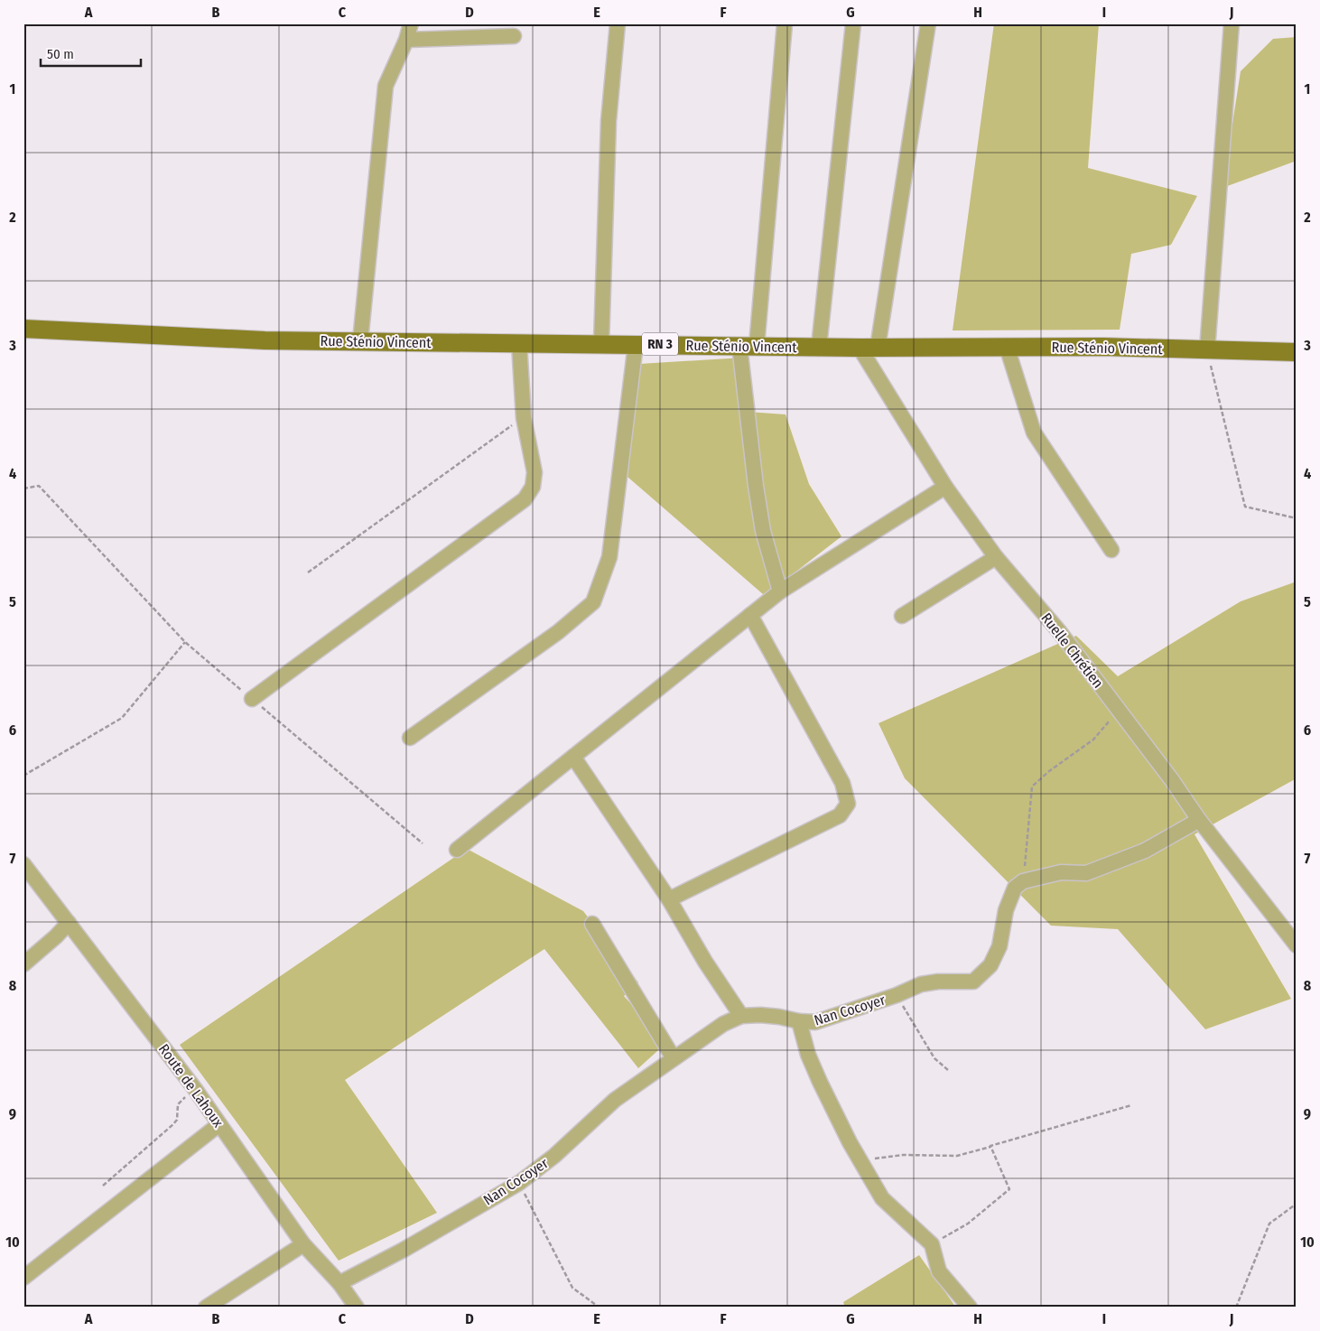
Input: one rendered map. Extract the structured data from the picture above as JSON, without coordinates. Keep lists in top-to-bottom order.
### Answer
{
  "streets": {
    "main road": ["Rue Sténio Vincent", "RN 3"],
    "street": ["Ruelle Chrétien", "Nan Cocoyer", "Route de Lahoux"]
  },
  "crossings": [
    ["Rue Sténio Vincent", "Ruelle Chrétien"],
    ["Nan Cocoyer", "Route de Lahoux"]
  ],
  "scale_bar": "50 m",
  "grid": {
    "columns": [
      "A",
      "B",
      "C",
      "D",
      "E",
      "F",
      "G",
      "H",
      "I",
      "J"
    ],
    "rows": [
      "1",
      "2",
      "3",
      "4",
      "5",
      "6",
      "7",
      "8",
      "9",
      "10"
    ]
  }
}
